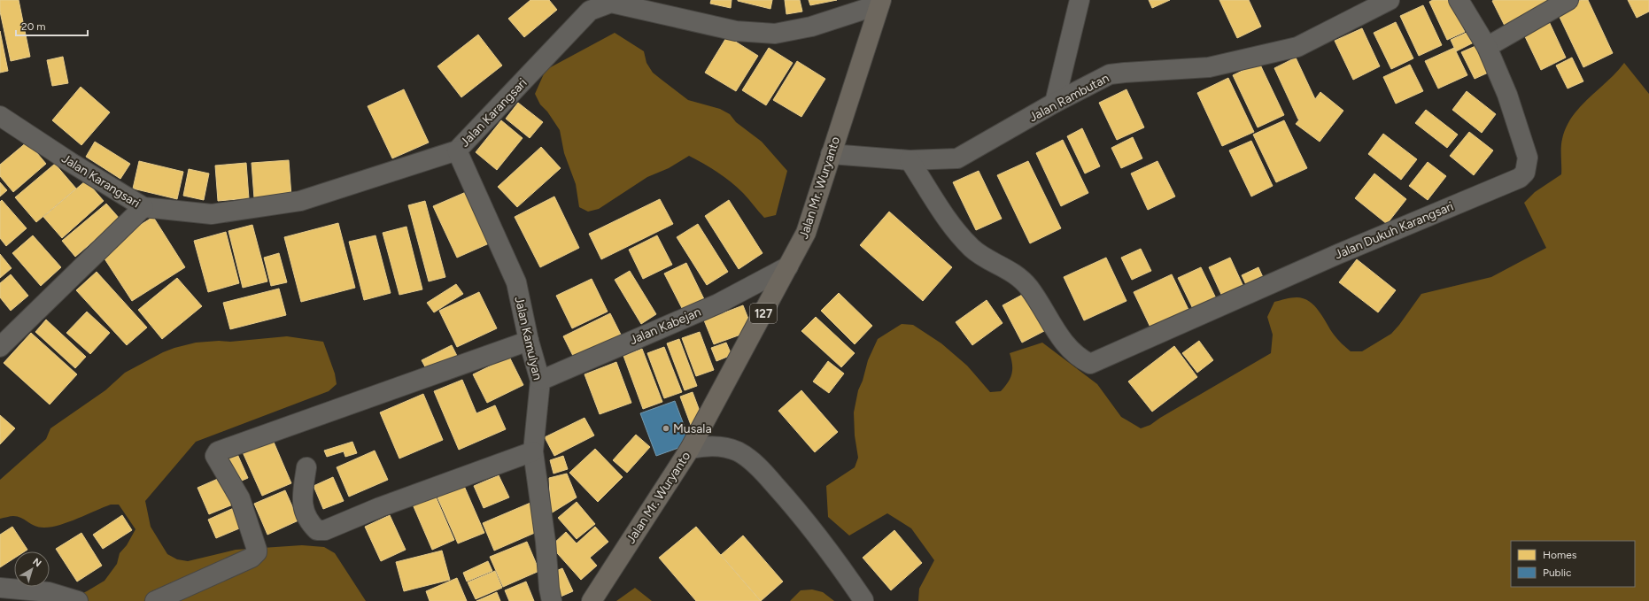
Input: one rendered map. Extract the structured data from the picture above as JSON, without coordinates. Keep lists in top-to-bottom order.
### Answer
{
  "streets": {
    "main road": ["Jalan Mr. Wuryanto", "127"],
    "street": [
      "Jalan Rambutan",
      "Jalan Karangsari",
      "Jalan Dukuh Karangsari",
      "Jalan Kabejan",
      "Jalan Kamulyan"
    ]
  },
  "crossings": [
    ["Jalan Rambutan", "Jalan Mr. Wuryanto"],
    ["Jalan Rambutan", "Jalan Dukuh Karangsari"],
    ["Jalan Karangsari", "Jalan Mr. Wuryanto"],
    ["Jalan Karangsari", "Jalan Kamulyan"],
    ["Jalan Mr. Wuryanto", "Jalan Kabejan"],
    ["Jalan Kabejan", "Jalan Kamulyan"]
  ],
  "places": ["Musala"],
  "legend": ["Homes", "Public"],
  "scale_bar": "20 m",
  "north": "top right"
}
